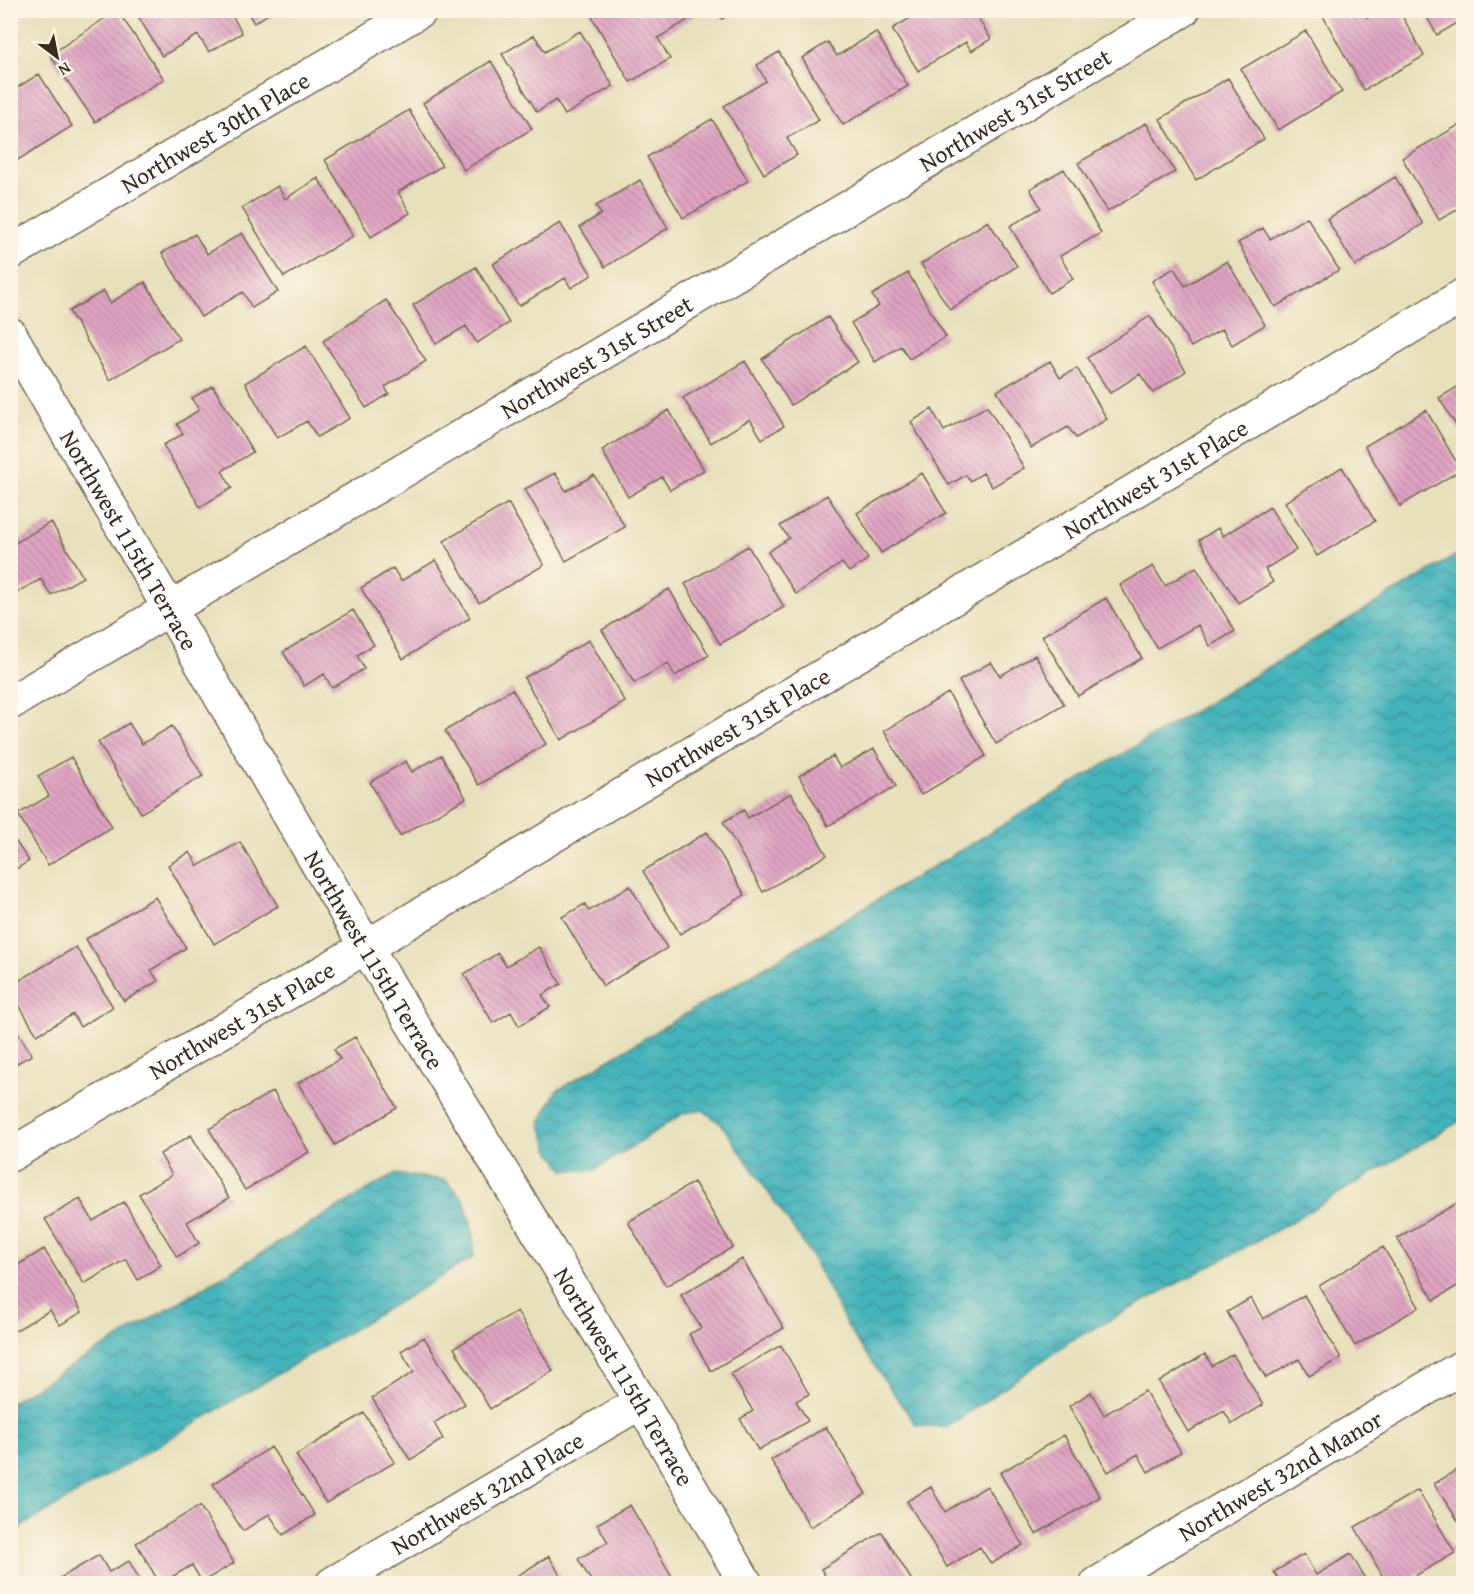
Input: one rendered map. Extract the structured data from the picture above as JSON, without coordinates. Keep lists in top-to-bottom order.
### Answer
{
  "streets": {
    "street": [
      "Northwest 31st Street",
      "Northwest 30th Place",
      "Northwest 31st Place",
      "Northwest 115th Terrace",
      "Northwest 32nd Manor",
      "Northwest 32nd Place"
    ]
  },
  "crossings": [
    ["Northwest 31st Street", "Northwest 115th Terrace"],
    ["Northwest 31st Place", "Northwest 115th Terrace"],
    ["Northwest 115th Terrace", "Northwest 32nd Place"]
  ],
  "north": "bottom right"
}
